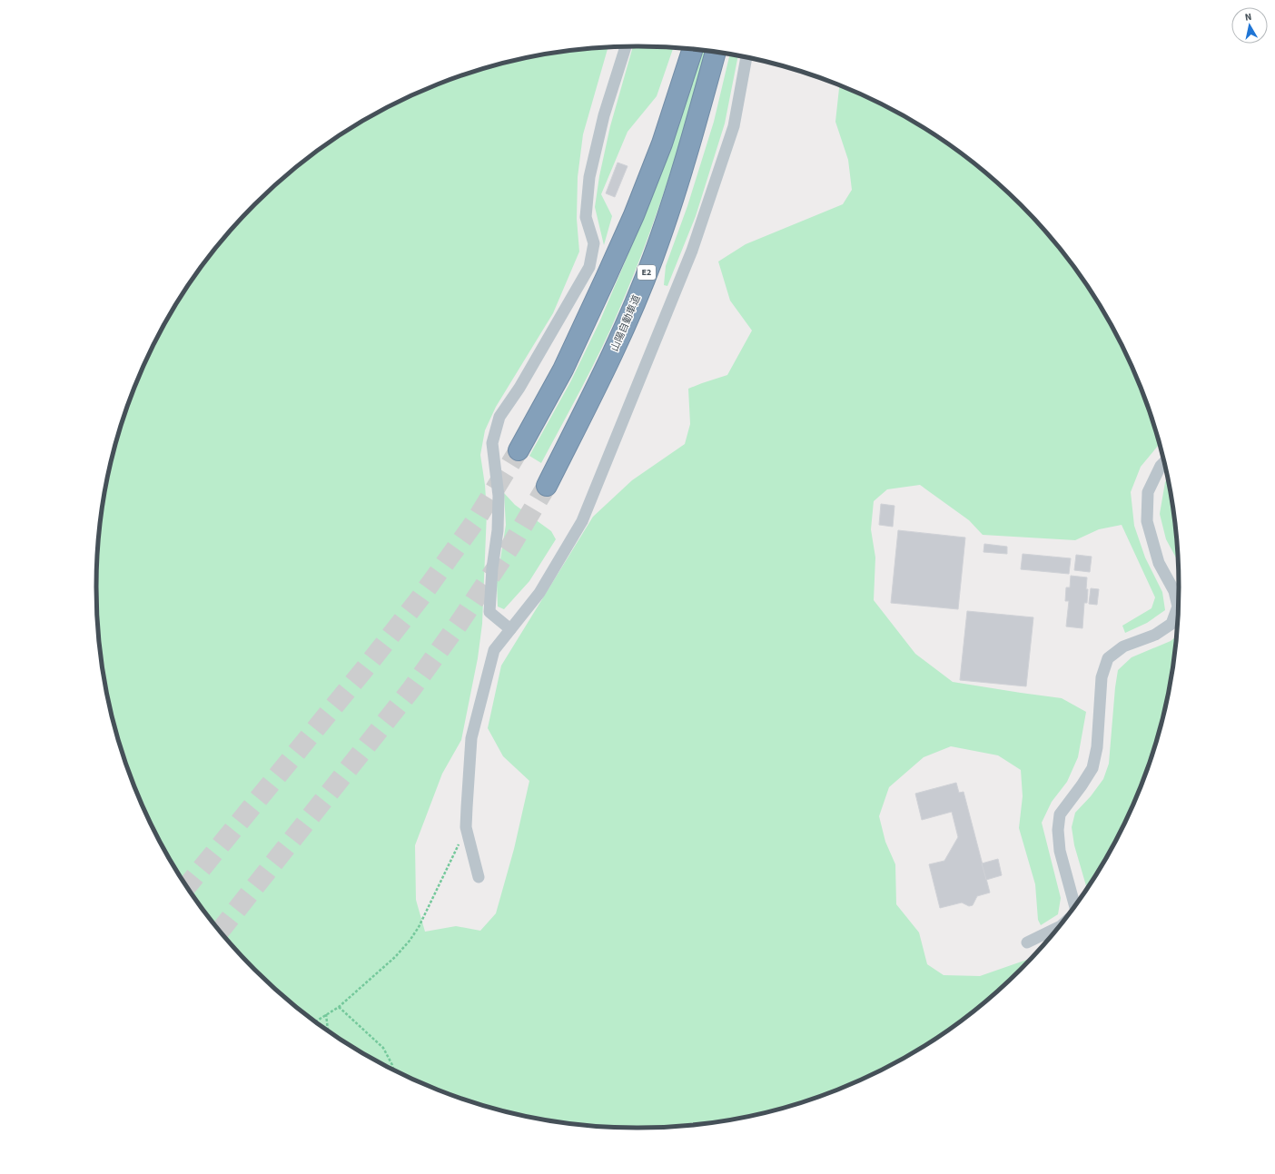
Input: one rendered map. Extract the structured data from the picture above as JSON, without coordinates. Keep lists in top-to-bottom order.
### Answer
{
  "streets": {
    "highway": ["E2", "山陽自動車道"]
  },
  "north": "top"
}
